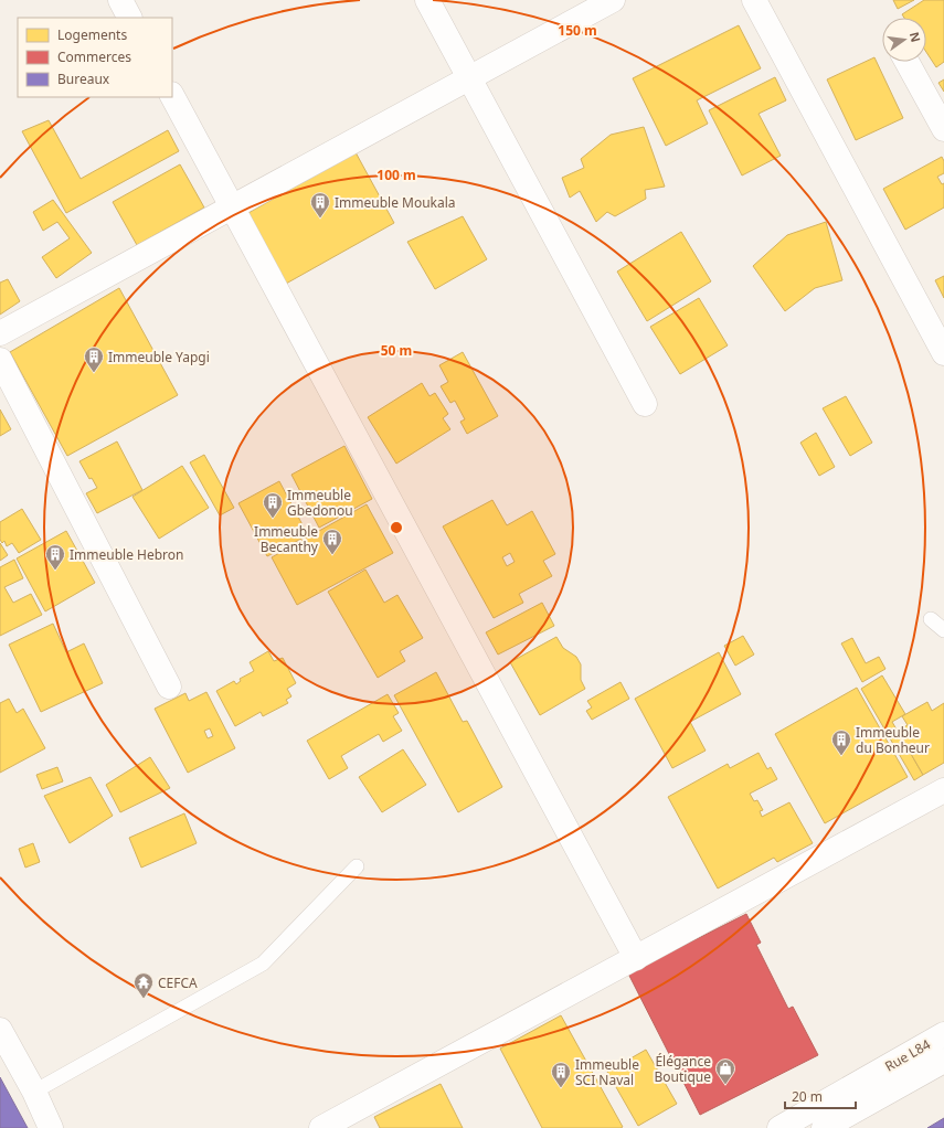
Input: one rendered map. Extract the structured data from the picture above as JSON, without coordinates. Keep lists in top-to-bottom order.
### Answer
{
  "streets": {
    "street": ["Rue L84"]
  },
  "places": {
    "building": [
      "Immeuble Moukala",
      "Immeuble Yapgi",
      "Immeuble Gbedonou",
      "Immeuble Becanthy",
      "Immeuble Hebron",
      "Immeuble du Bonheur",
      "Immeuble SCI Naval"
    ],
    "temple": ["CEFCA"],
    "shop": ["Élégance Boutique"]
  },
  "legend": ["Logements", "Commerces", "Bureaux"],
  "scale_bar": "20 m",
  "north": "right",
  "rings": ["150 m", "100 m", "50 m"]
}
